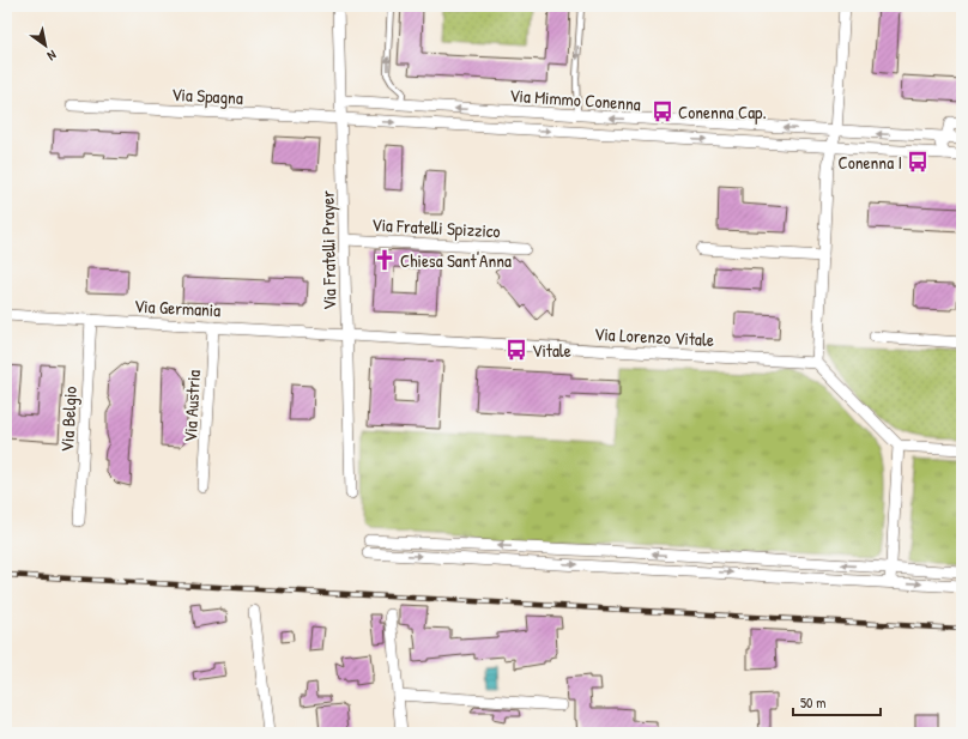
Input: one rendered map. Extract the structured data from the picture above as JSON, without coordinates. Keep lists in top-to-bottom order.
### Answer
{
  "streets": {
    "street": [
      "Via Spagna",
      "Via Mimmo Conenna",
      "Via Fratelli Spizzico",
      "Via Fratelli Prayer",
      "Via Germania",
      "Via Lorenzo Vitale",
      "Via Austria",
      "Via Belgio"
    ]
  },
  "crossings": [
    ["Via Spagna", "Via Mimmo Conenna"],
    ["Via Spagna", "Via Fratelli Prayer"],
    ["Via Mimmo Conenna", "Via Fratelli Prayer"],
    ["Via Fratelli Spizzico", "Via Fratelli Prayer"],
    ["Via Fratelli Prayer", "Via Germania"],
    ["Via Fratelli Prayer", "Via Lorenzo Vitale"],
    ["Via Germania", "Via Lorenzo Vitale"],
    ["Via Germania", "Via Austria"],
    ["Via Germania", "Via Belgio"]
  ],
  "places": {
    "bus stop": ["Conenna Cap.", "Conenna I", "Vitale"],
    "church": ["Chiesa Sant'Anna"]
  },
  "scale_bar": "50 m",
  "north": "bottom right"
}
